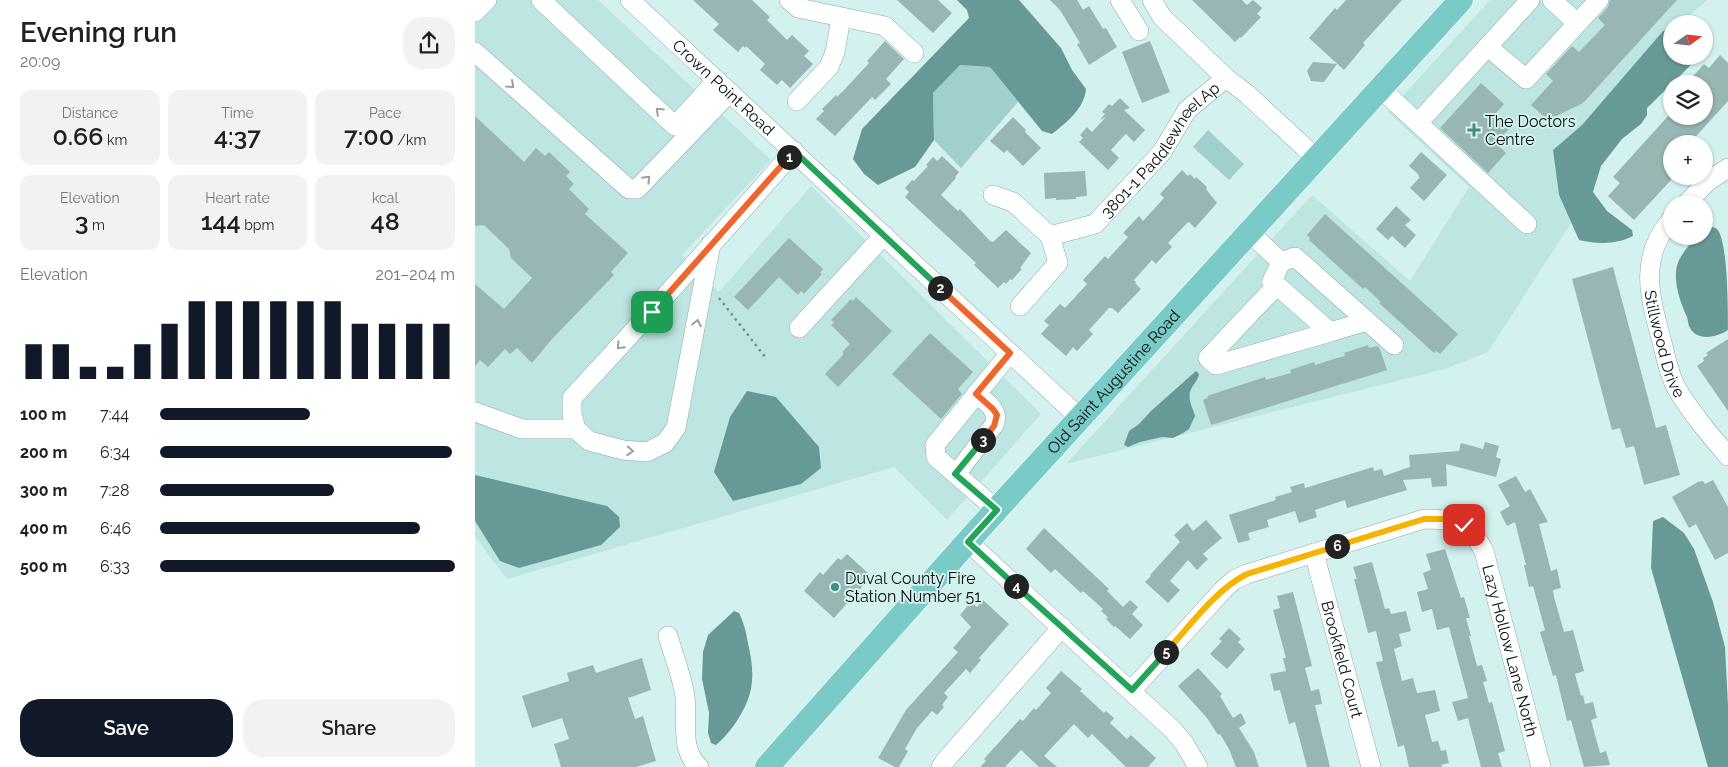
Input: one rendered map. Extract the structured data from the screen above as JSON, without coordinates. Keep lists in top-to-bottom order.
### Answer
{
  "streets": {
    "main road": ["Old Saint Augustine Road"],
    "street": [
      "Crown Point Road",
      "3801-1 Paddlewheel Ap",
      "Stillwood Drive",
      "Lazy Hollow Lane North",
      "Brookfield Court"
    ]
  },
  "crossings": [
    ["Crown Point Road", "Old Saint Augustine Road"],
    ["Lazy Hollow Lane North", "Brookfield Court"]
  ],
  "places": {
    "health": ["The Doctors Centre"],
    "other": ["Duval County Fire Station Number 51"]
  },
  "north": "right",
  "page": {
    "heading": ["Evening run", "20:09"],
    "map_buttons": ["+", "−"],
    "stats": [
      ["Distance", "0.66 km"],
      ["Time", "4:37"],
      ["Pace", "7:00 /km"],
      ["Elevation", "3 m"],
      ["Heart rate", "144 bpm"],
      ["kcal", "48"]
    ],
    "pins": [
      "1",
      "2",
      "3",
      "6",
      "4",
      "5"
    ],
    "chart": ["Elevation", "201–204 m"],
    "list": [
      {
        "name": "100 m",
        "note": "7:44"
      },
      {
        "name": "200 m",
        "note": "6:34"
      },
      {
        "name": "300 m",
        "note": "7:28"
      },
      {
        "name": "400 m",
        "note": "6:46"
      },
      {
        "name": "500 m",
        "note": "6:33"
      }
    ],
    "buttons": ["Save", "Share"]
  }
}
